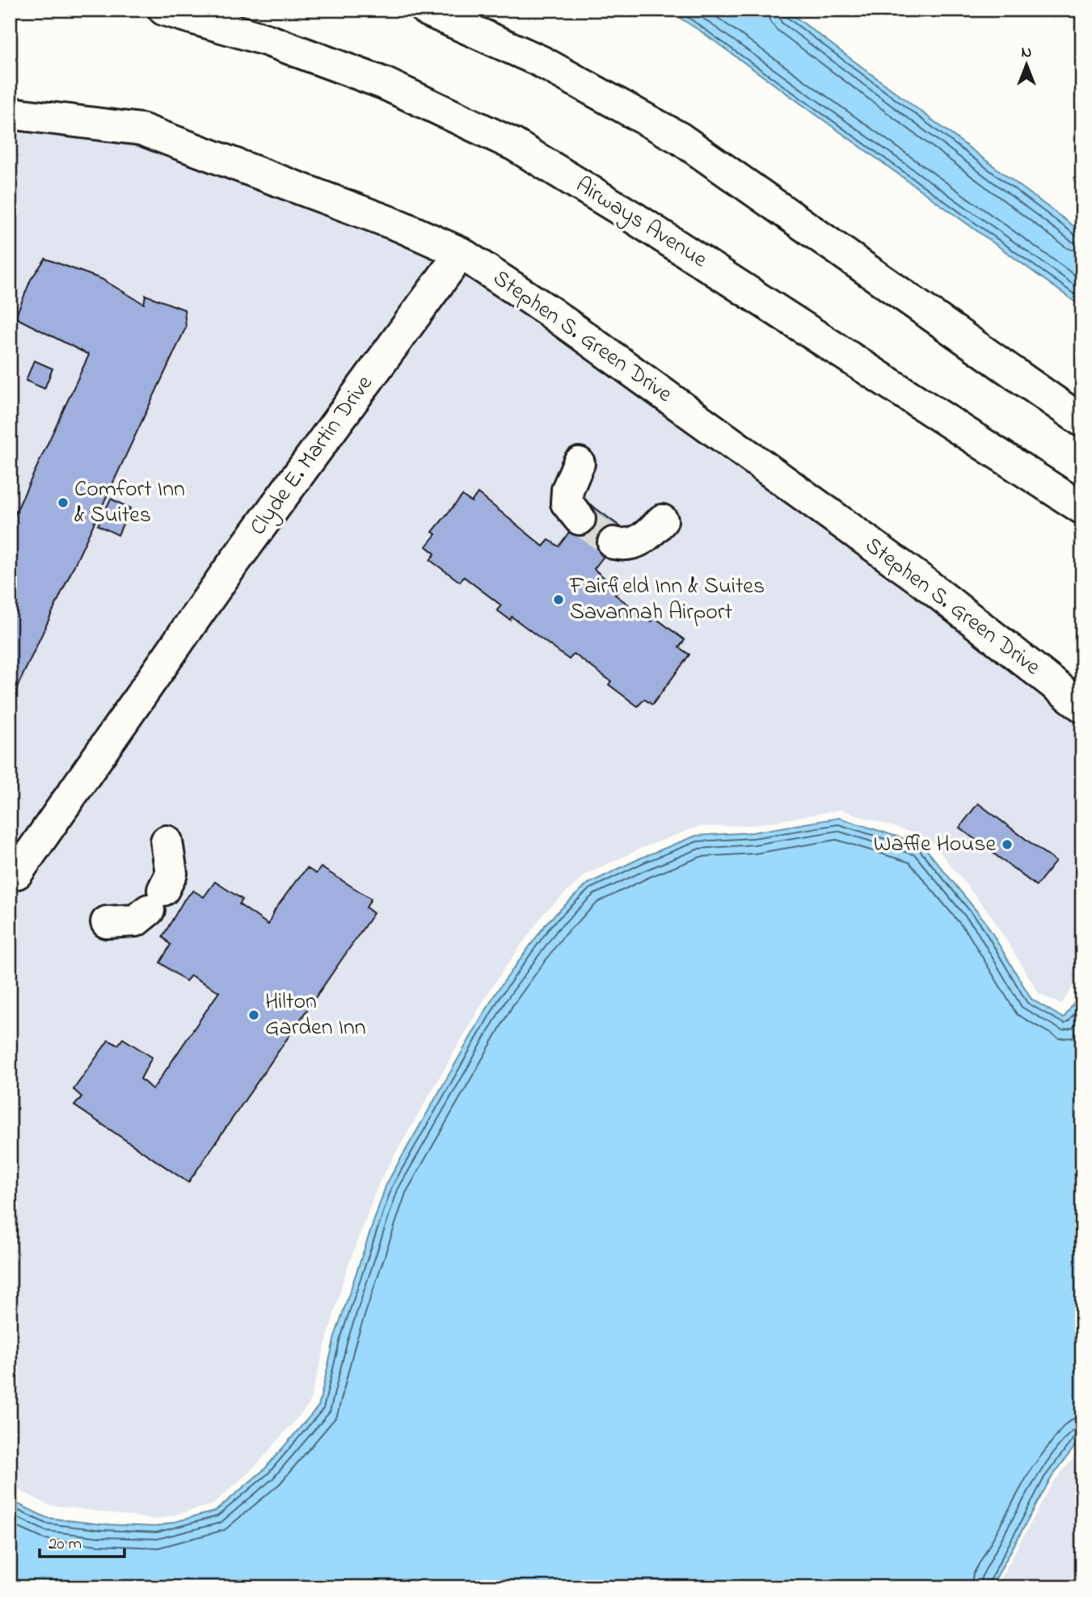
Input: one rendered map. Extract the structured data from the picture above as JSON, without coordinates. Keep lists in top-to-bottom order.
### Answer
{
  "streets": {
    "street": ["Airways Avenue", "Stephen S. Green Drive", "Clyde E. Martin Drive"]
  },
  "crossings": [
    ["Stephen S. Green Drive", "Clyde E. Martin Drive"]
  ],
  "places": [
    "Comfort Inn & Suites",
    "Fairfield Inn & Suites Savannah Airport",
    "Waffle House",
    "Hilton Garden Inn"
  ],
  "scale_bar": "20 m",
  "north": "top"
}
